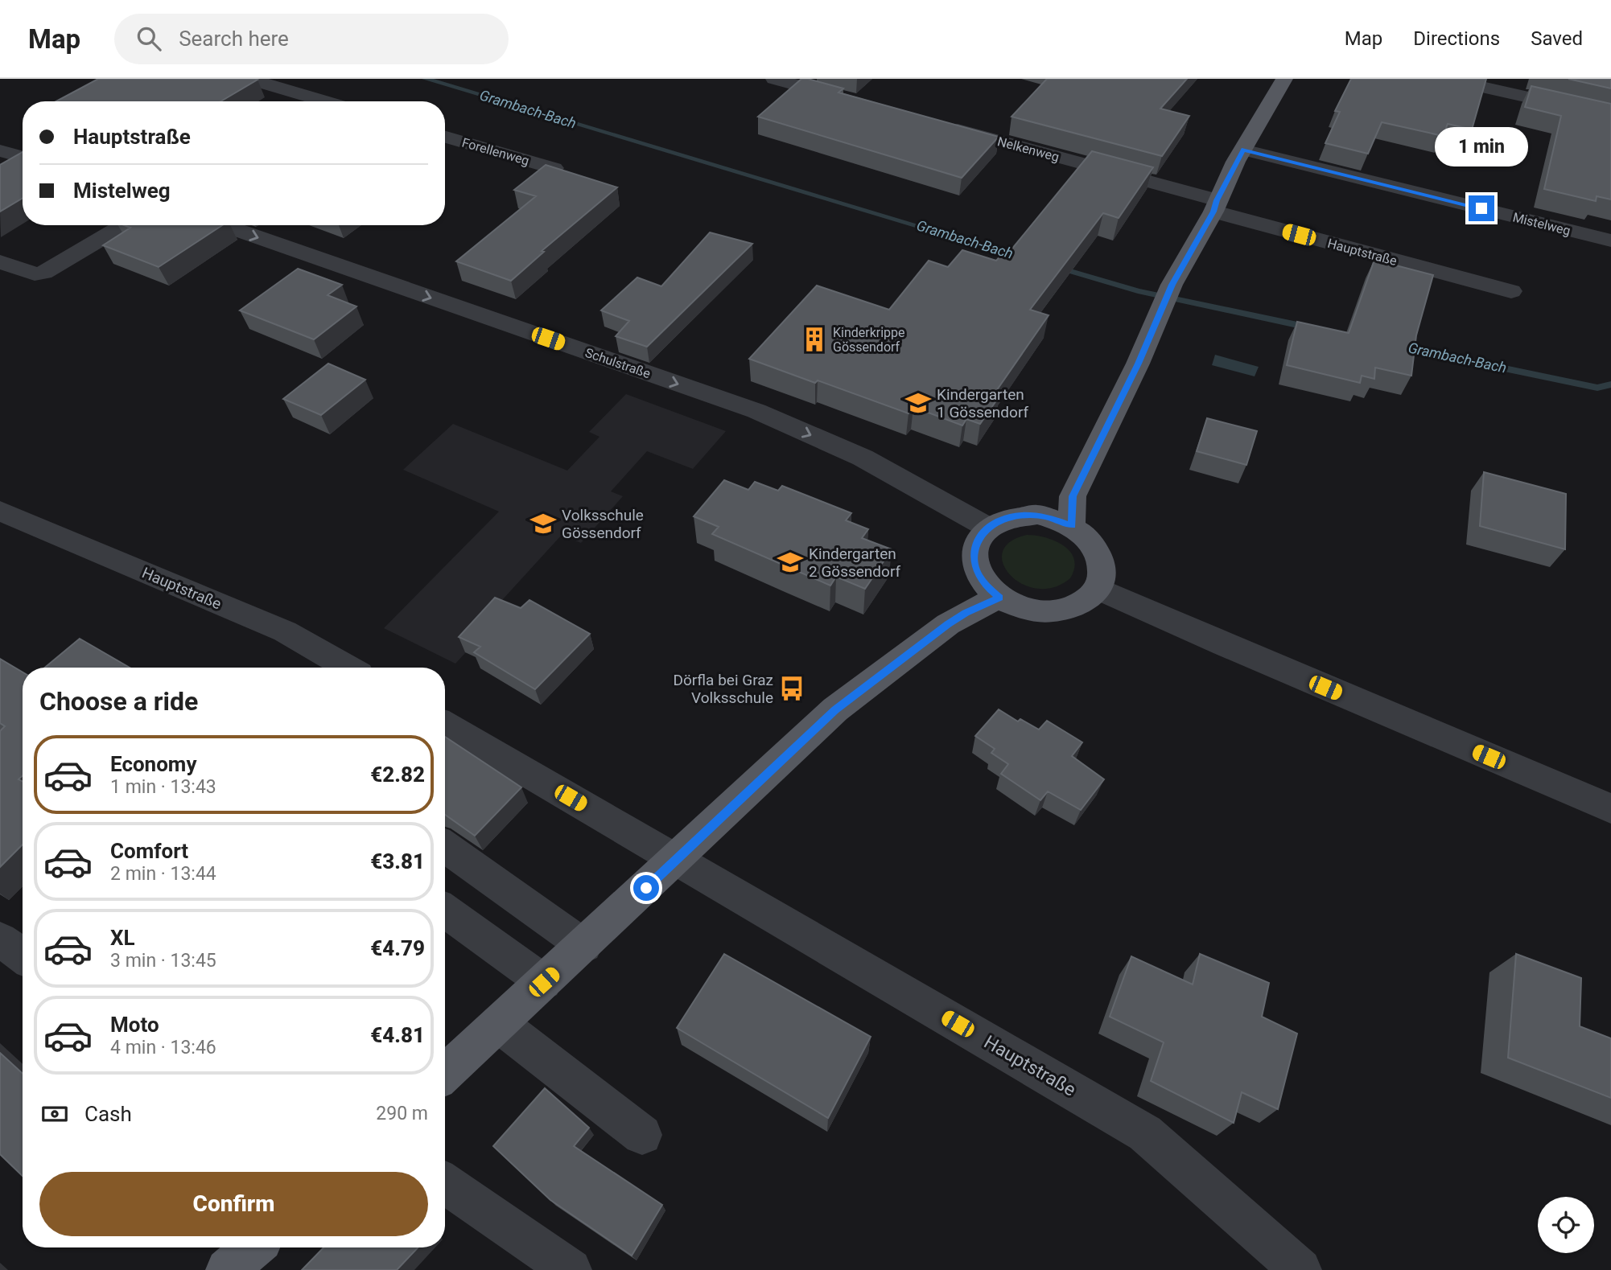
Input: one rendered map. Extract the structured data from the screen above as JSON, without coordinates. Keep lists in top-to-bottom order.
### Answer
{
  "streets": {
    "street": [
      "Nelkenweg",
      "Forellenweg",
      "Mistelweg",
      "Hauptstraße",
      "Schulstraße"
    ]
  },
  "crossings": [
    ["Nelkenweg", "Hauptstraße"]
  ],
  "one_way": ["Schulstraße"],
  "water": ["Grambach-Bach"],
  "places": {
    "building": ["Kinderkrippe Gössendorf"],
    "school or university": ["Kindergarten 1 Gössendorf", "Volksschule Gössendorf", "Kindergarten 2 Gössendorf"],
    "bus stop": ["Dörfla bei Graz Volksschule"]
  },
  "page": {
    "header": "Map",
    "search": "Search here",
    "nav": ["Map", "Directions", "Saved"],
    "banner": ["Hauptstraße", "Mistelweg"],
    "bubble": "1 min",
    "heading": "Choose a ride",
    "list": [
      {
        "name": "Economy",
        "note": "1 min · 13:43",
        "value": "€2.82"
      },
      {
        "name": "Comfort",
        "note": "2 min · 13:44",
        "value": "€3.81"
      },
      {
        "name": "XL",
        "note": "3 min · 13:45",
        "value": "€4.79"
      },
      {
        "name": "Moto",
        "note": "4 min · 13:46",
        "value": "€4.81"
      }
    ],
    "pay": ["Cash", "290 m"],
    "buttons": "Confirm"
  }
}
